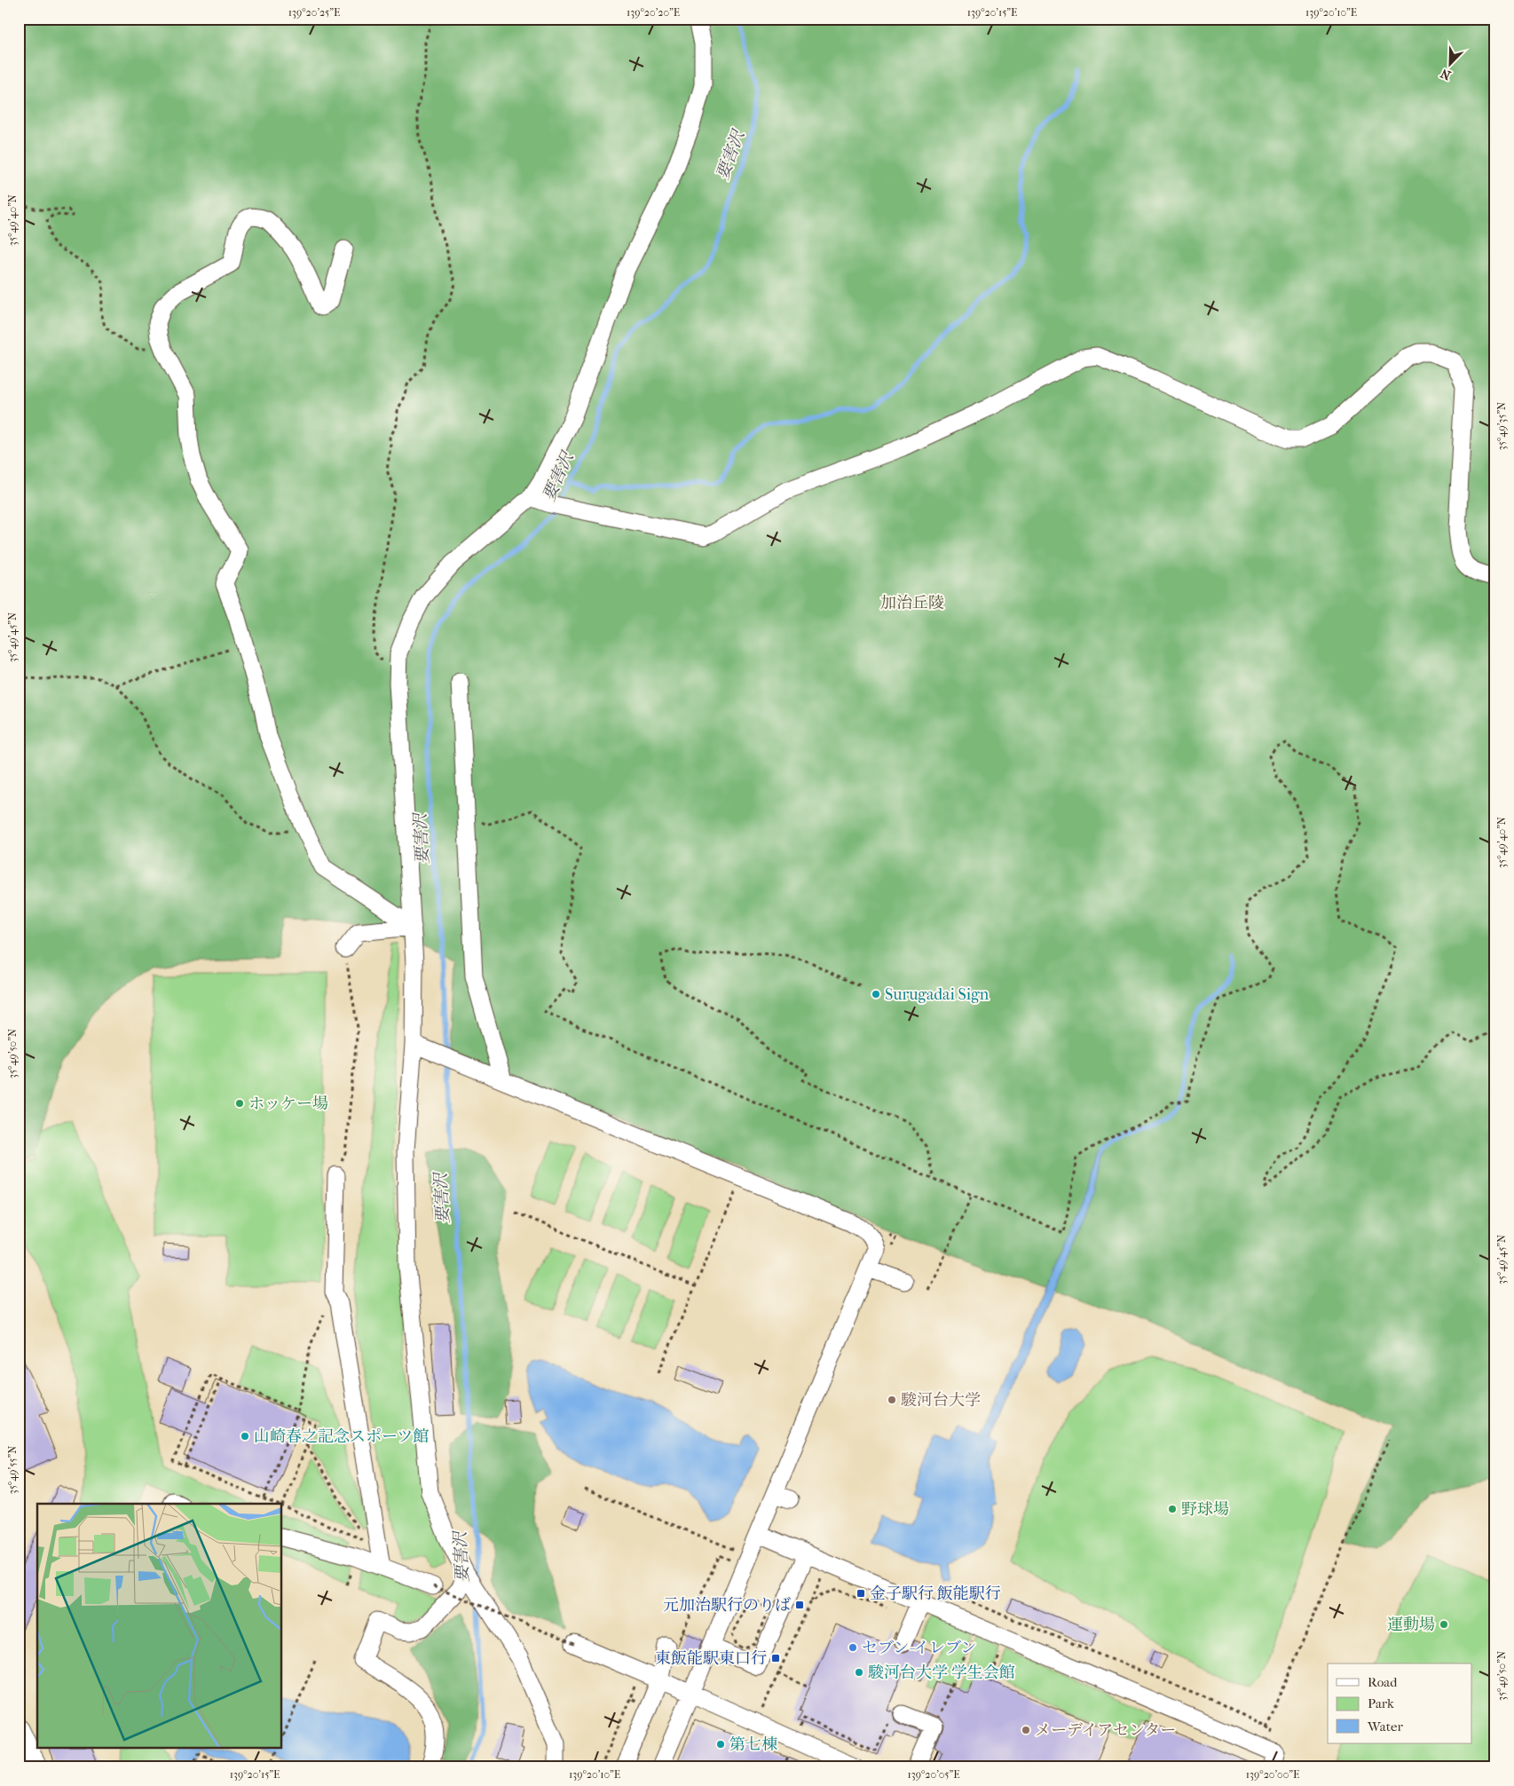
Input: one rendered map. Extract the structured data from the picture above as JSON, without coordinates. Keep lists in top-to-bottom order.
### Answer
{
  "water": ["要害沢"],
  "parks": ["加治丘陵"],
  "places": {
    "other": [
      "Surugadai Sign",
      "ホッケー場",
      "駿河台大学",
      "山崎春之記念スポーツ館",
      "野球場",
      "運動場",
      "セブン-イレブン",
      "駿河台大学 学生会館",
      "メーデイアセンター",
      "第七棟"
    ],
    "transit": ["金子駅行 飯能駅行", "元加治駅行のりば", "東飯能駅東口行"]
  },
  "legend": ["Road", "Park", "Water"],
  "north": "bottom left",
  "coordinates": [
    "139°20'25\"E",
    "139°20'20\"E",
    "139°20'15\"E",
    "139°20'10\"E",
    "35°49'40\"N",
    "35°49'35\"N",
    "35°49'45\"N",
    "35°49'50\"N",
    "35°49'55\"N",
    "139°20'05\"E",
    "139°20'00\"E"
  ]
}
